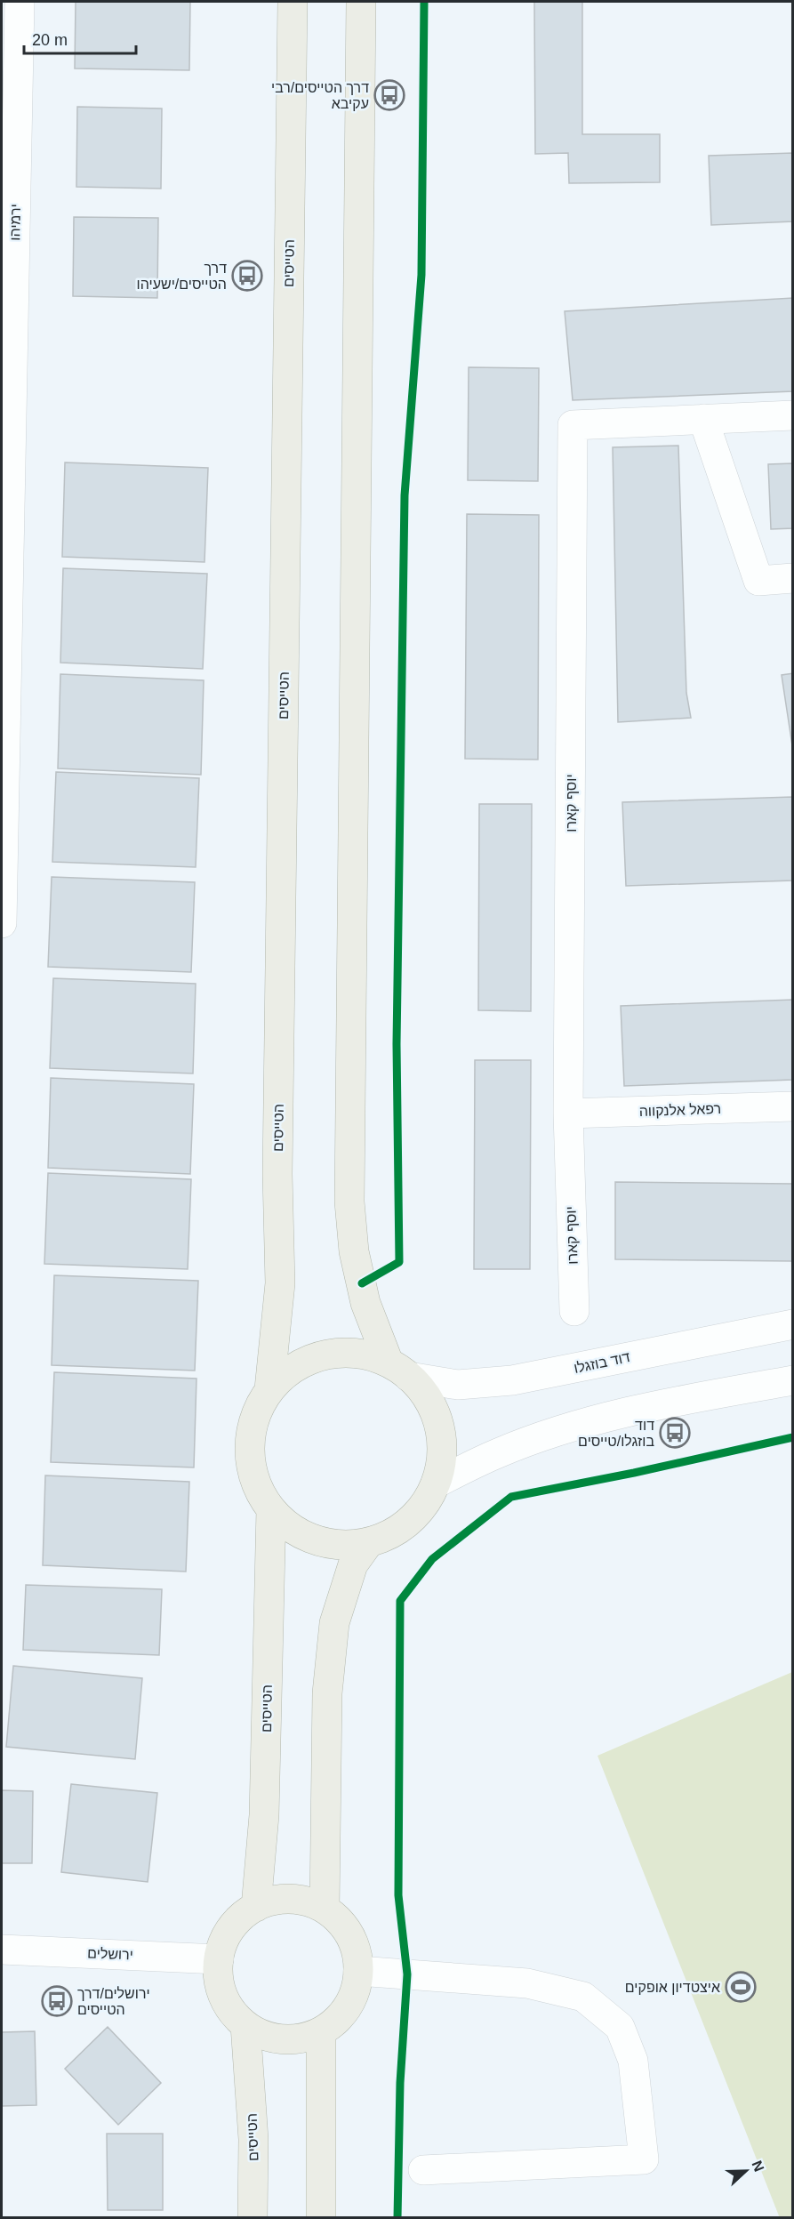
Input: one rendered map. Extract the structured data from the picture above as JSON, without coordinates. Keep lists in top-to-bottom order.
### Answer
{
  "streets": {
    "main road": ["הטייסים"],
    "street": [
      "ירמיהו",
      "יוסף קארו",
      "רפאל אלנקווה",
      "דוד בוזגלו",
      "ירושלים"
    ]
  },
  "crossings": [
    ["הטייסים", "ירושלים"],
    ["יוסף קארו", "רפאל אלנקווה"]
  ],
  "places": {
    "bus stop": [
      "דרך הטייסים/רבי עקיבא",
      "דרך הטייסים/ישעיהו",
      "דוד בוזגלו/טייסים",
      "ירושלים/דרך הטייסים"
    ],
    "sports": ["איצטדיון אופקים"]
  },
  "scale_bar": "20 m",
  "north": "right"
}
